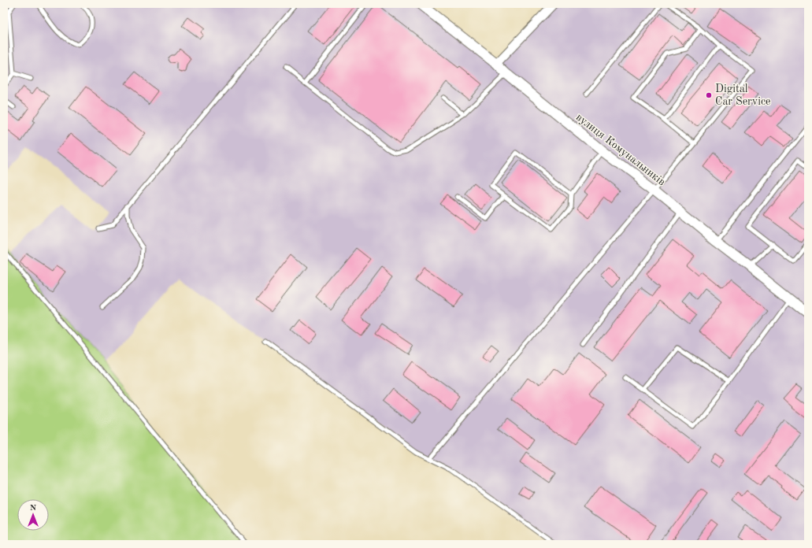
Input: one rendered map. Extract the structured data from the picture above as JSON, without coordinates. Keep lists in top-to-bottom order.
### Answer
{
  "streets": {
    "street": ["вулиця Комунальників"]
  },
  "places": ["Digital Car Service"],
  "north": "top"
}
